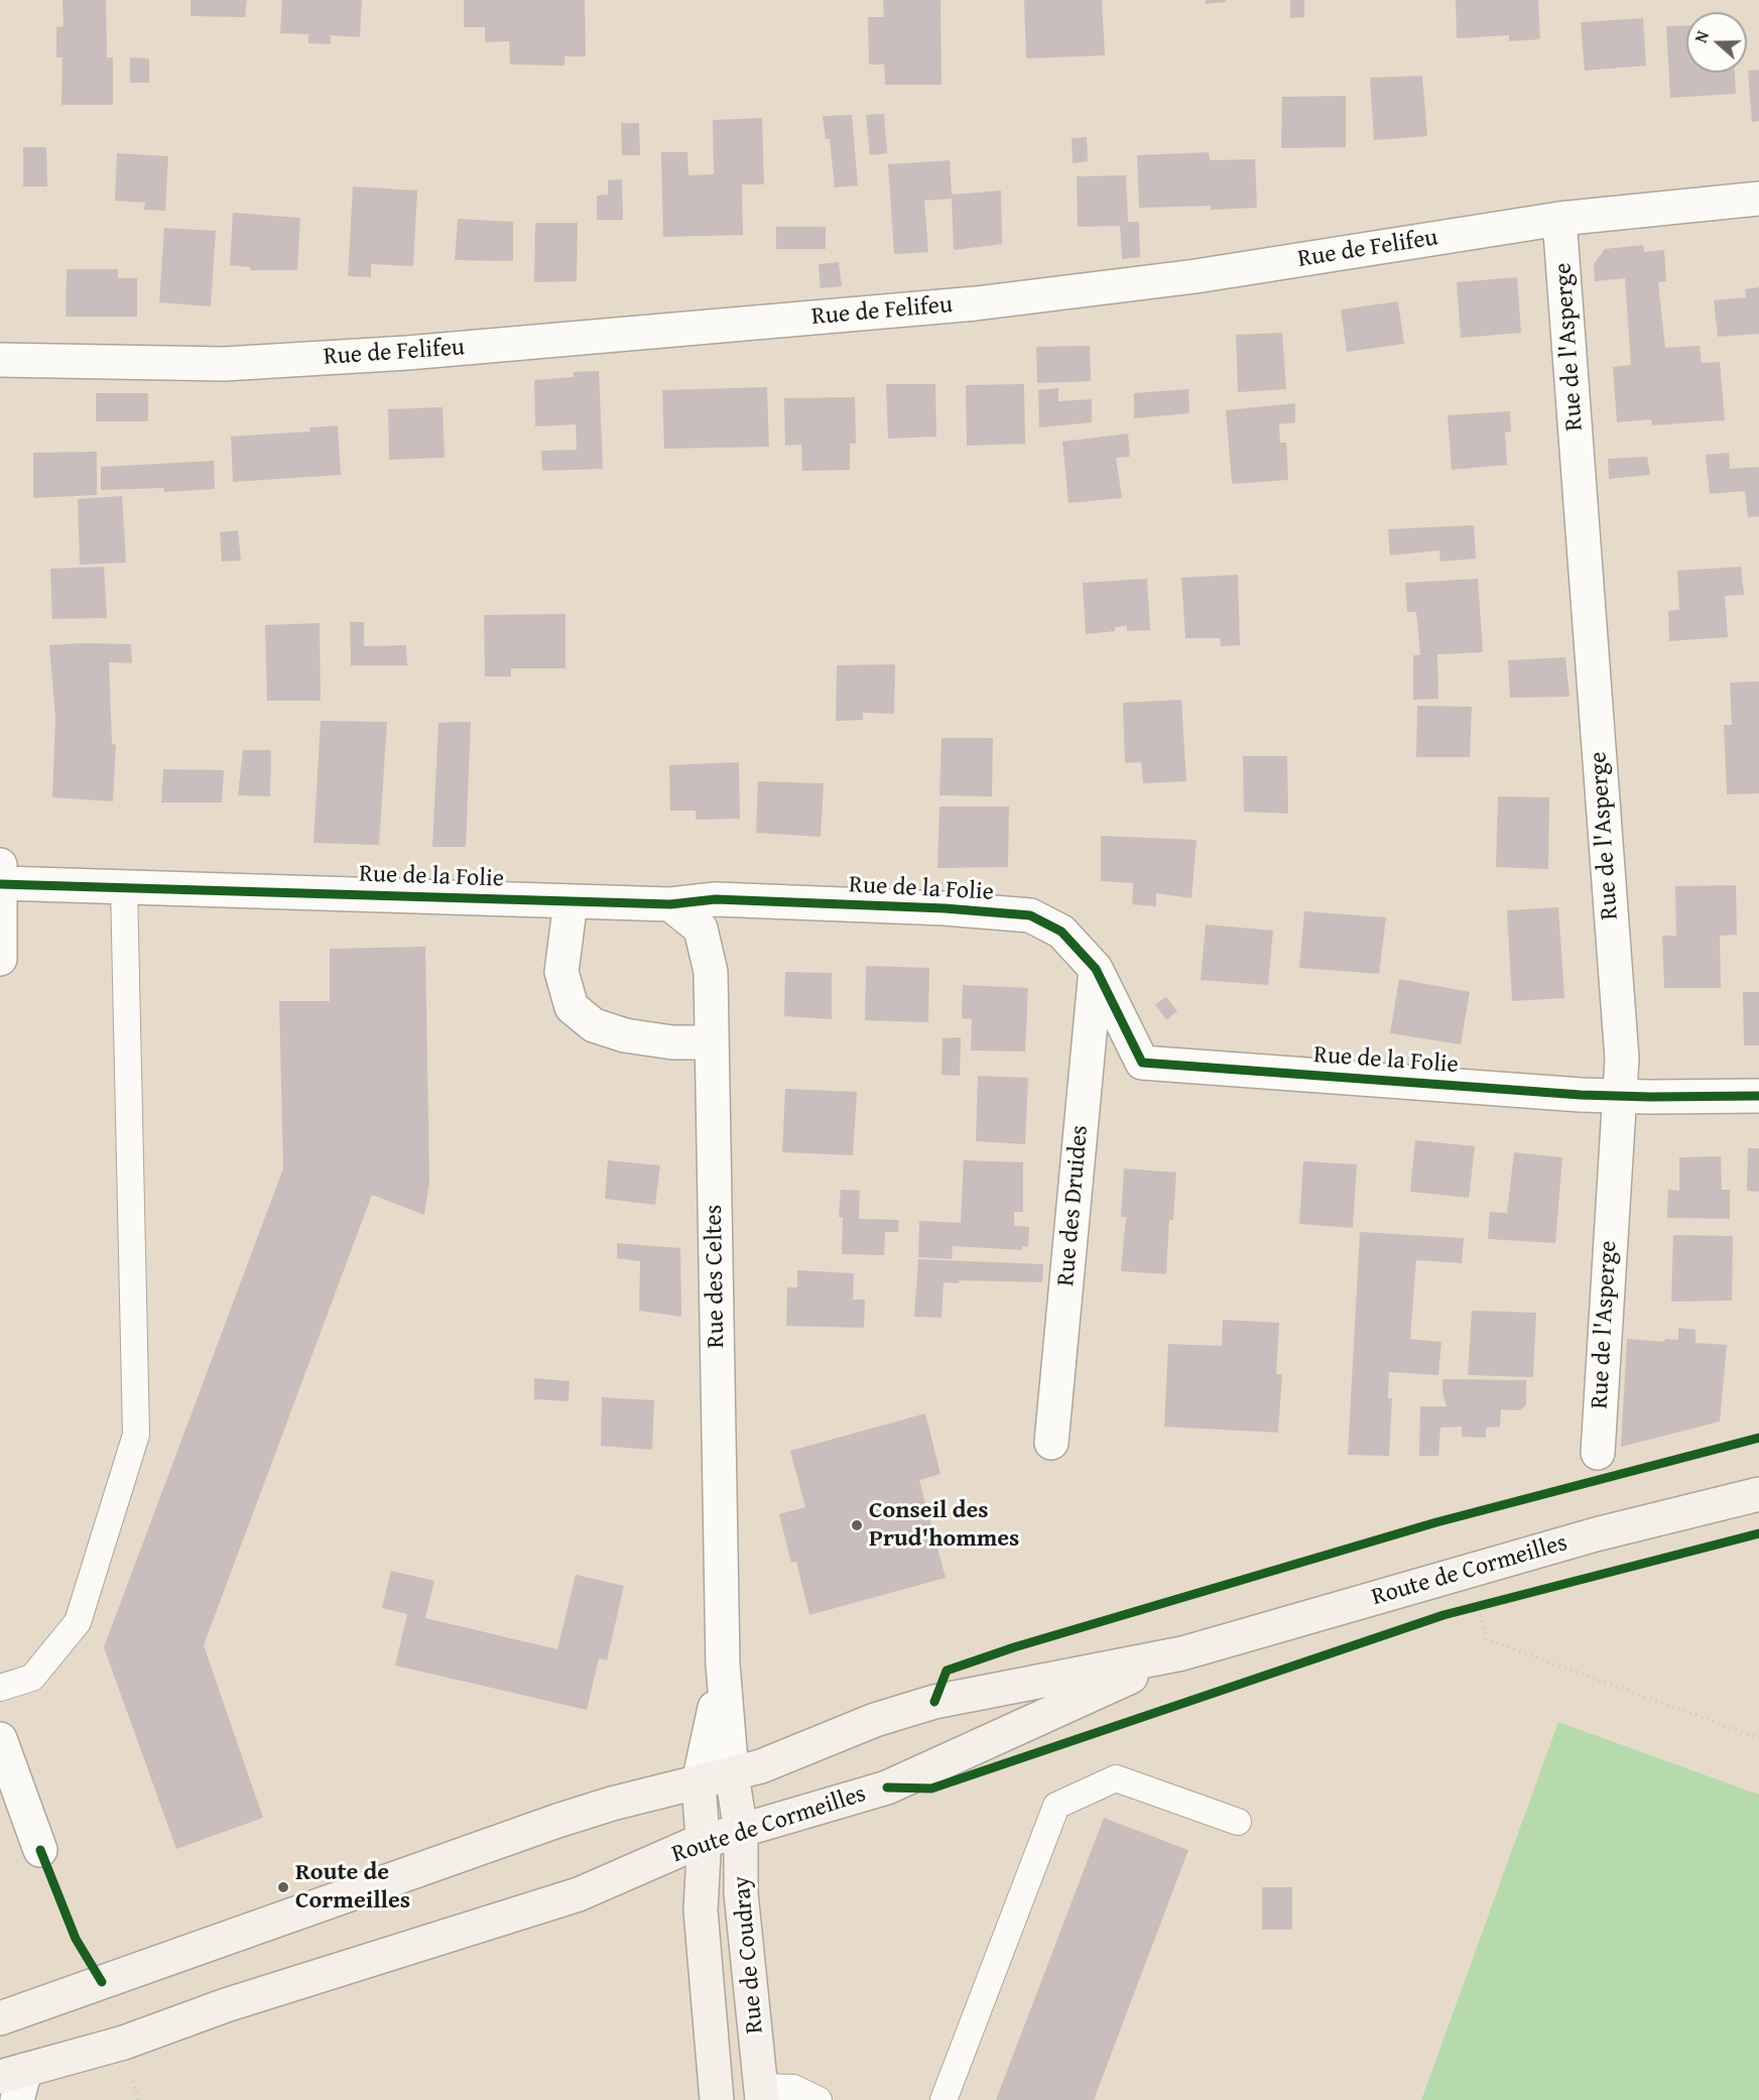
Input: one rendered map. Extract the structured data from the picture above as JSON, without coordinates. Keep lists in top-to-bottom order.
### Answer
{
  "streets": {
    "main road": ["Route de Cormeilles", "Rue de Coudray"],
    "street": [
      "Rue de Felifeu",
      "Rue de l'Asperge",
      "Rue de la Folie",
      "Rue des Druides",
      "Rue des Celtes"
    ]
  },
  "crossings": [
    ["Rue de Felifeu", "Rue de l'Asperge"],
    ["Rue de l'Asperge", "Rue de la Folie"],
    ["Rue de la Folie", "Rue des Druides"],
    ["Rue de la Folie", "Rue des Celtes"],
    ["Rue des Celtes", "Route de Cormeilles"],
    ["Rue des Celtes", "Rue de Coudray"],
    ["Route de Cormeilles", "Rue de Coudray"]
  ],
  "places": ["Conseil des Prud'hommes", "Route de Cormeilles"],
  "north": "left"
}
